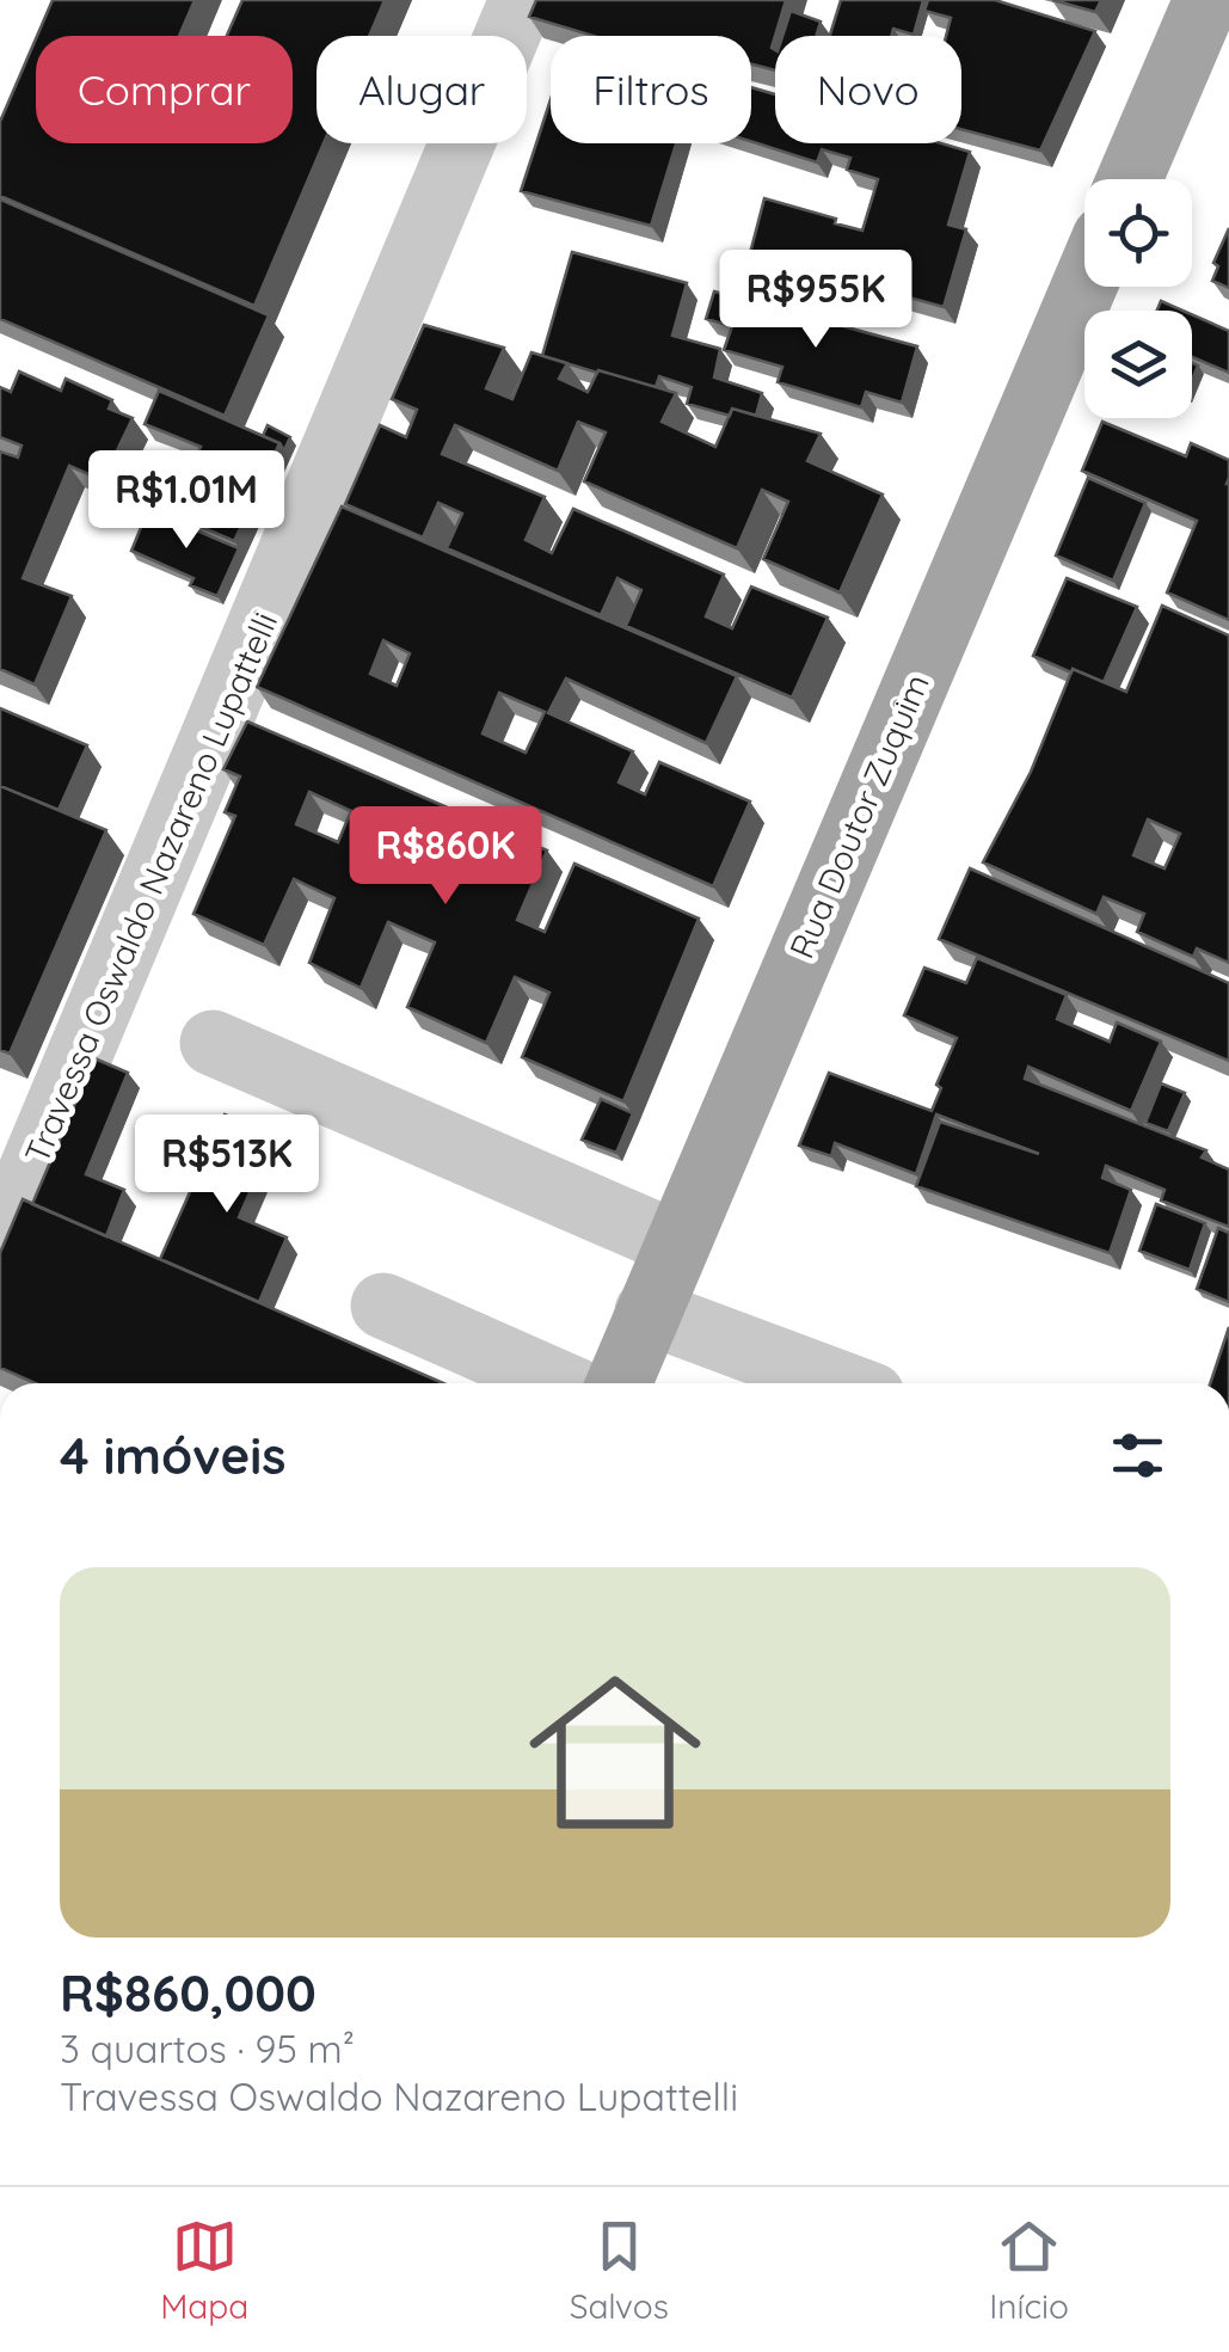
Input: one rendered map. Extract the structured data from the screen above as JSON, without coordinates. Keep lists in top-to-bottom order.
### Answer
{
  "streets": {
    "main road": ["Rua Doutor Zuquim"],
    "street": ["Travessa Oswaldo Nazareno Lupattelli"]
  },
  "page": {
    "chip": [
      "Comprar",
      "Alugar",
      "Filtros",
      "Novo"
    ],
    "price": [
      "R$955K",
      "R$1.01M",
      "R$860K",
      "R$513K"
    ],
    "heading": "4 imóveis",
    "list": [
      {
        "name": "R$860,000",
        "note": "3 quartos · 95 m² · Travessa Oswaldo Nazareno Lupattelli"
      }
    ],
    "tabs": ["Mapa", "Salvos", "Início"]
  }
}
